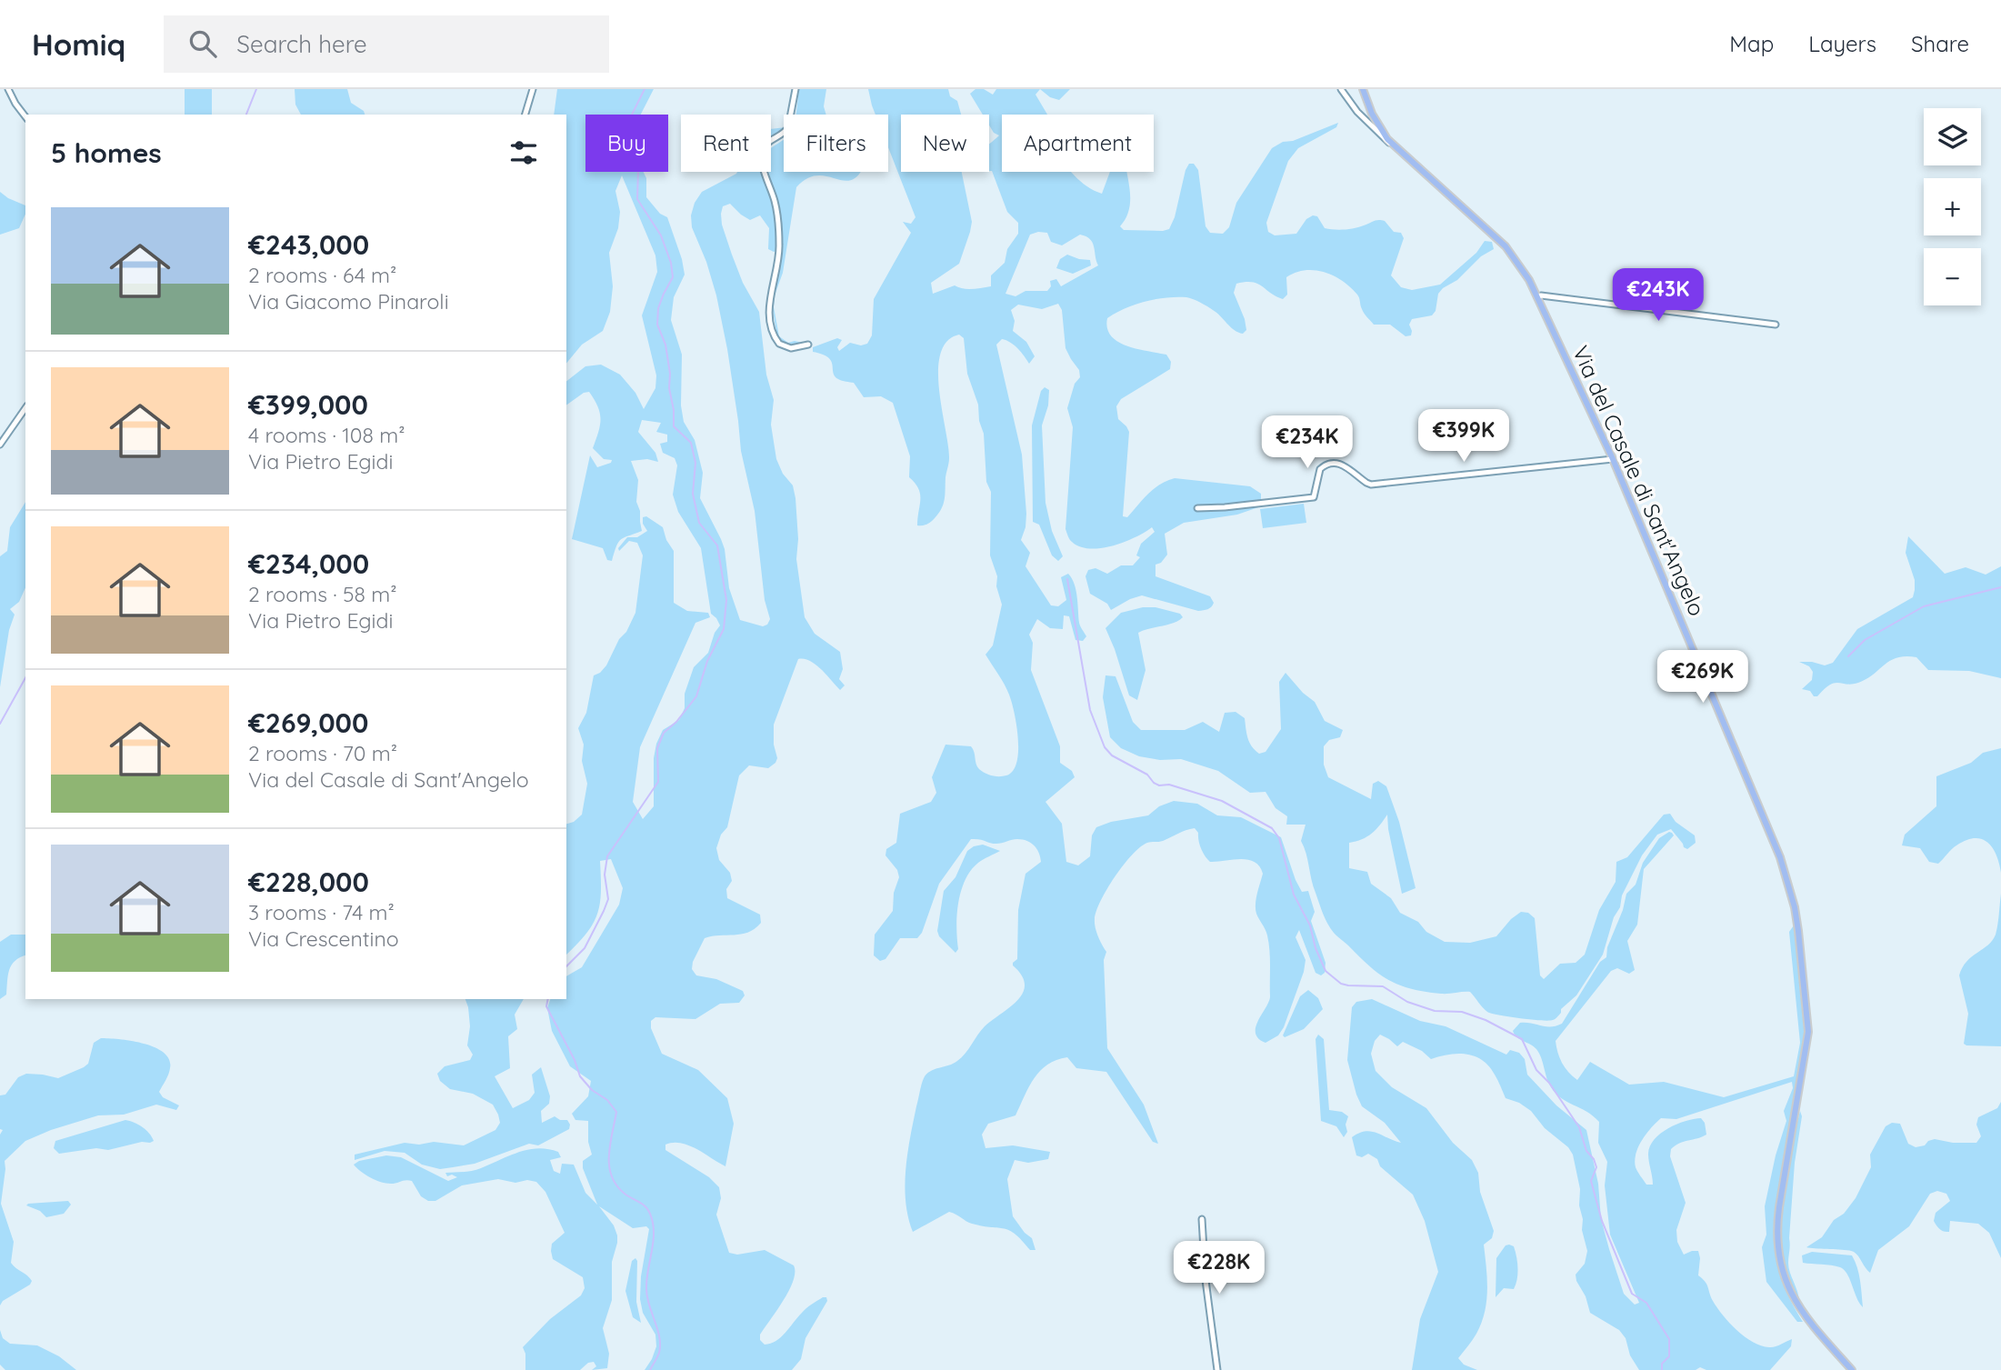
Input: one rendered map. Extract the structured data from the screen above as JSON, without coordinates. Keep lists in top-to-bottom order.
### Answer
{
  "streets": {
    "main road": ["Via del Casale di Sant'Angelo"]
  },
  "page": {
    "header": "Homiq",
    "search": "Search here",
    "nav": ["Map", "Layers", "Share"],
    "map_buttons": ["+", "−"],
    "chip": [
      "Buy",
      "Rent",
      "Filters",
      "New",
      "Apartment"
    ],
    "heading": "5 homes",
    "list": [
      {
        "name": "€243,000",
        "note": "2 rooms · 64 m² · Via Giacomo Pinaroli"
      },
      {
        "name": "€399,000",
        "note": "4 rooms · 108 m² · Via Pietro Egidi"
      },
      {
        "name": "€234,000",
        "note": "2 rooms · 58 m² · Via Pietro Egidi"
      },
      {
        "name": "€269,000",
        "note": "2 rooms · 70 m² · Via del Casale di Sant'Angelo"
      },
      {
        "name": "€228,000",
        "note": "3 rooms · 74 m² · Via Crescentino"
      }
    ],
    "price": [
      "€243K",
      "€399K",
      "€234K",
      "€269K",
      "€228K"
    ]
  }
}
